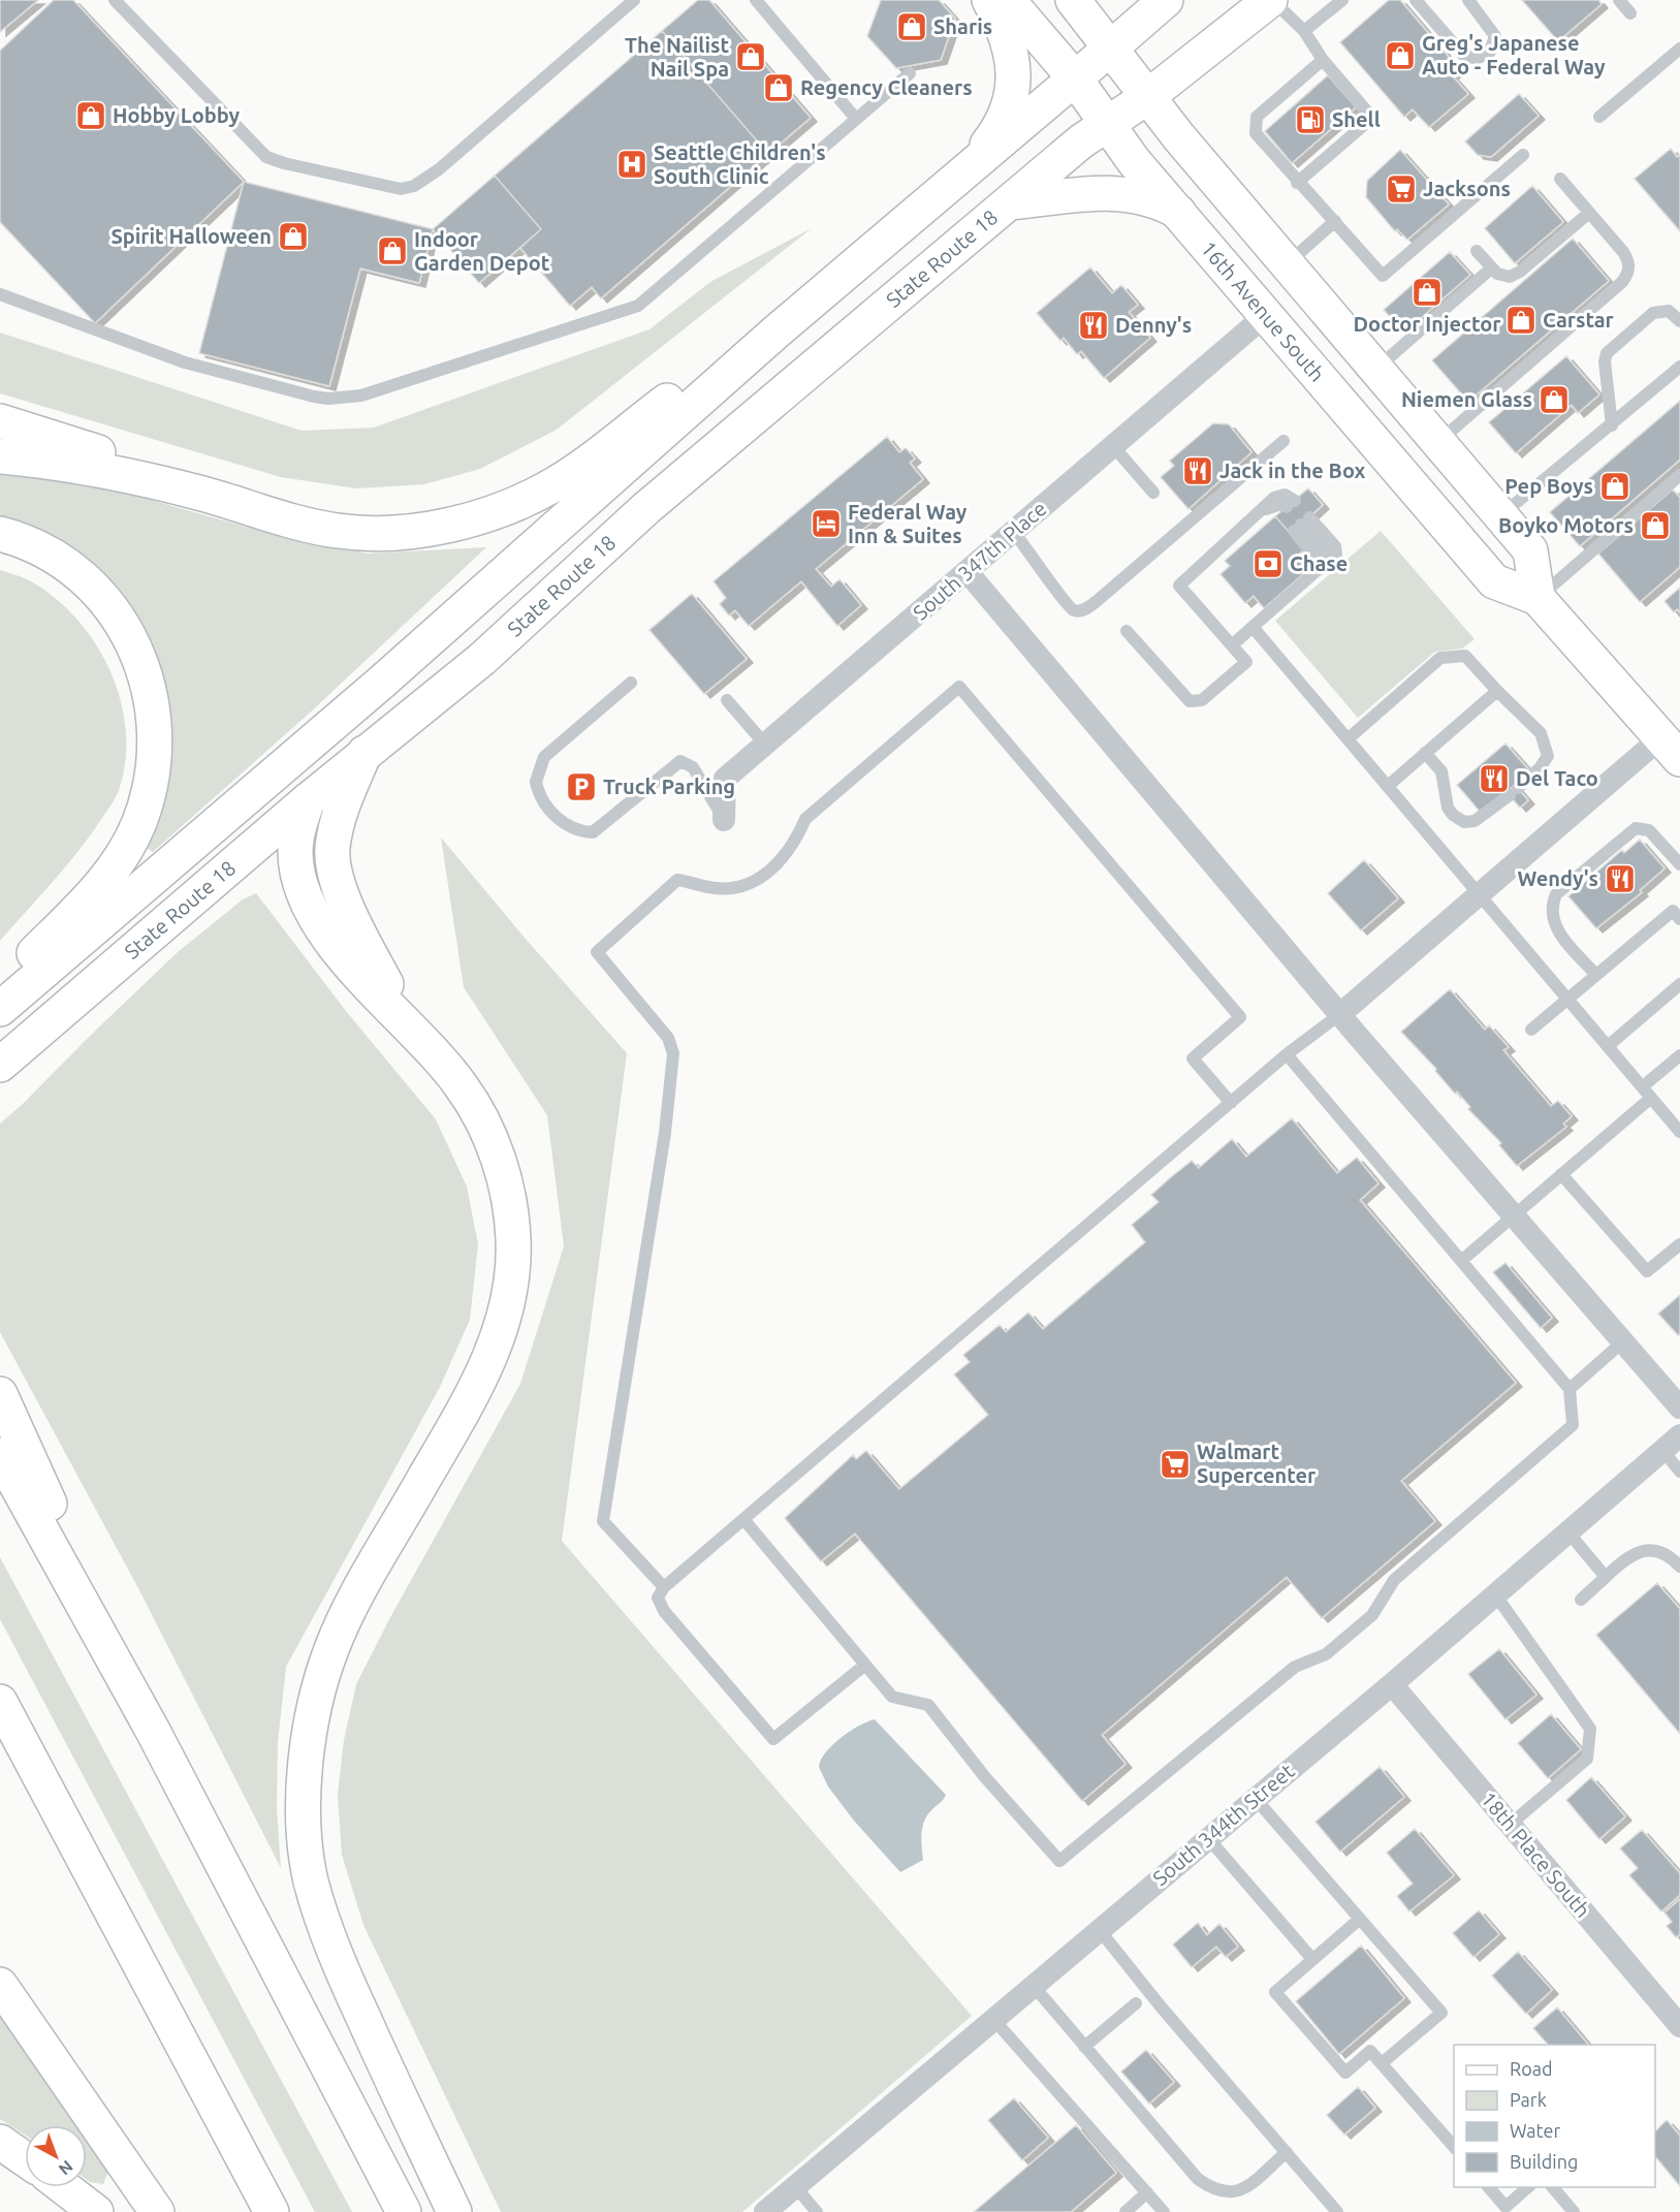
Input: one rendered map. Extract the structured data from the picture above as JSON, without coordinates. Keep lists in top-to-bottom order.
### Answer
{
  "streets": {
    "main road": ["State Route 18", "16th Avenue South"],
    "street": ["South 347th Place", "South 344th Street", "18th Place South"]
  },
  "crossings": [
    ["State Route 18", "16th Avenue South"],
    ["16th Avenue South", "South 347th Place"],
    ["South 344th Street", "18th Place South"]
  ],
  "places": {
    "shop": [
      "Sharis",
      "Greg's Japanese Auto - Federal Way",
      "The Nailist Nail Spa",
      "Regency Cleaners",
      "Hobby Lobby",
      "Spirit Halloween",
      "Indoor Garden Depot",
      "Doctor Injector",
      "Carstar",
      "Niemen Glass",
      "Pep Boys",
      "Boyko Motors"
    ],
    "fuel station": ["Shell"],
    "hospital": ["Seattle Children's South Clinic"],
    "supermarket": ["Jacksons", "Walmart Supercenter"],
    "restaurant": [
      "Denny's",
      "Jack in the Box",
      "Del Taco",
      "Wendy's"
    ],
    "hotel": ["Federal Way Inn & Suites"],
    "bank": ["Chase"],
    "parking": ["Truck Parking"]
  },
  "legend": [
    "Road",
    "Park",
    "Water",
    "Building"
  ],
  "north": "bottom right"
}
